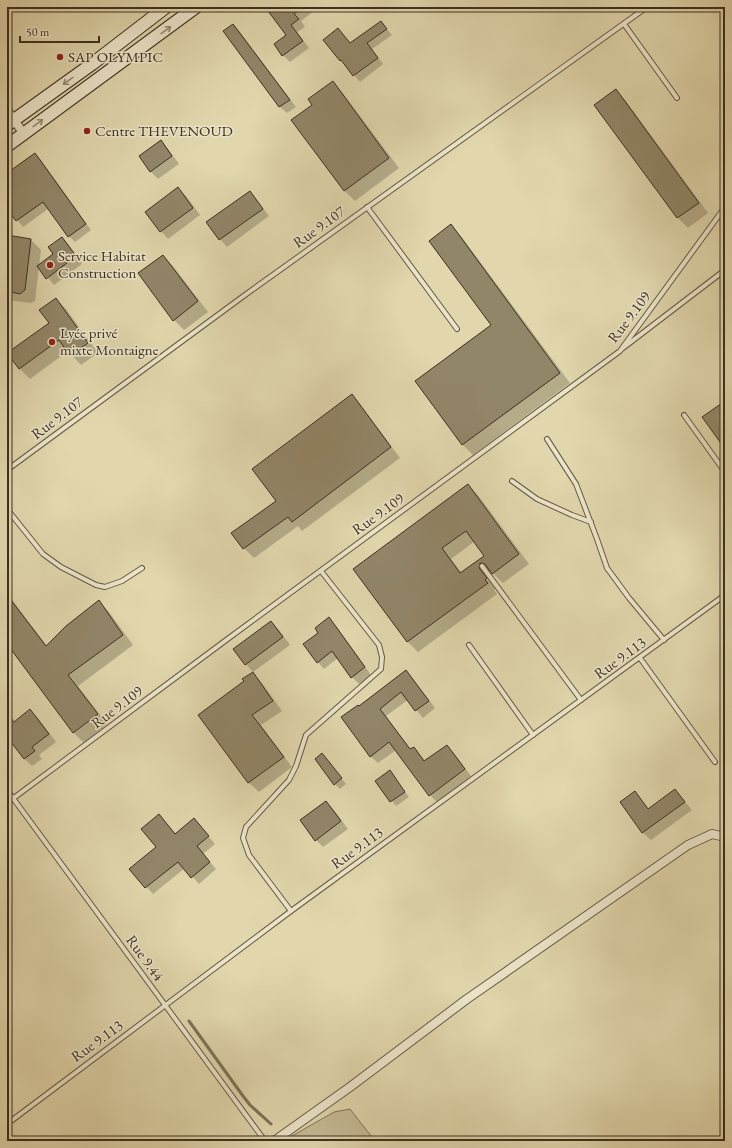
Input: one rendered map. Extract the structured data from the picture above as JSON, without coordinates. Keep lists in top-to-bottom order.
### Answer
{
  "streets": {
    "lane": [
      "Rue 9.107",
      "Rue 9.109",
      "Rue 9.113",
      "Rue 9.44"
    ]
  },
  "crossings": [
    ["Rue 9.109", "Rue 9.44"],
    ["Rue 9.113", "Rue 9.44"]
  ],
  "places": [
    "SAP OLYMPIC",
    "Centre THEVENOUD",
    "Service Habitat Construction",
    "Lyée privé mixte Montaigne"
  ],
  "scale_bar": "50 m"
}
